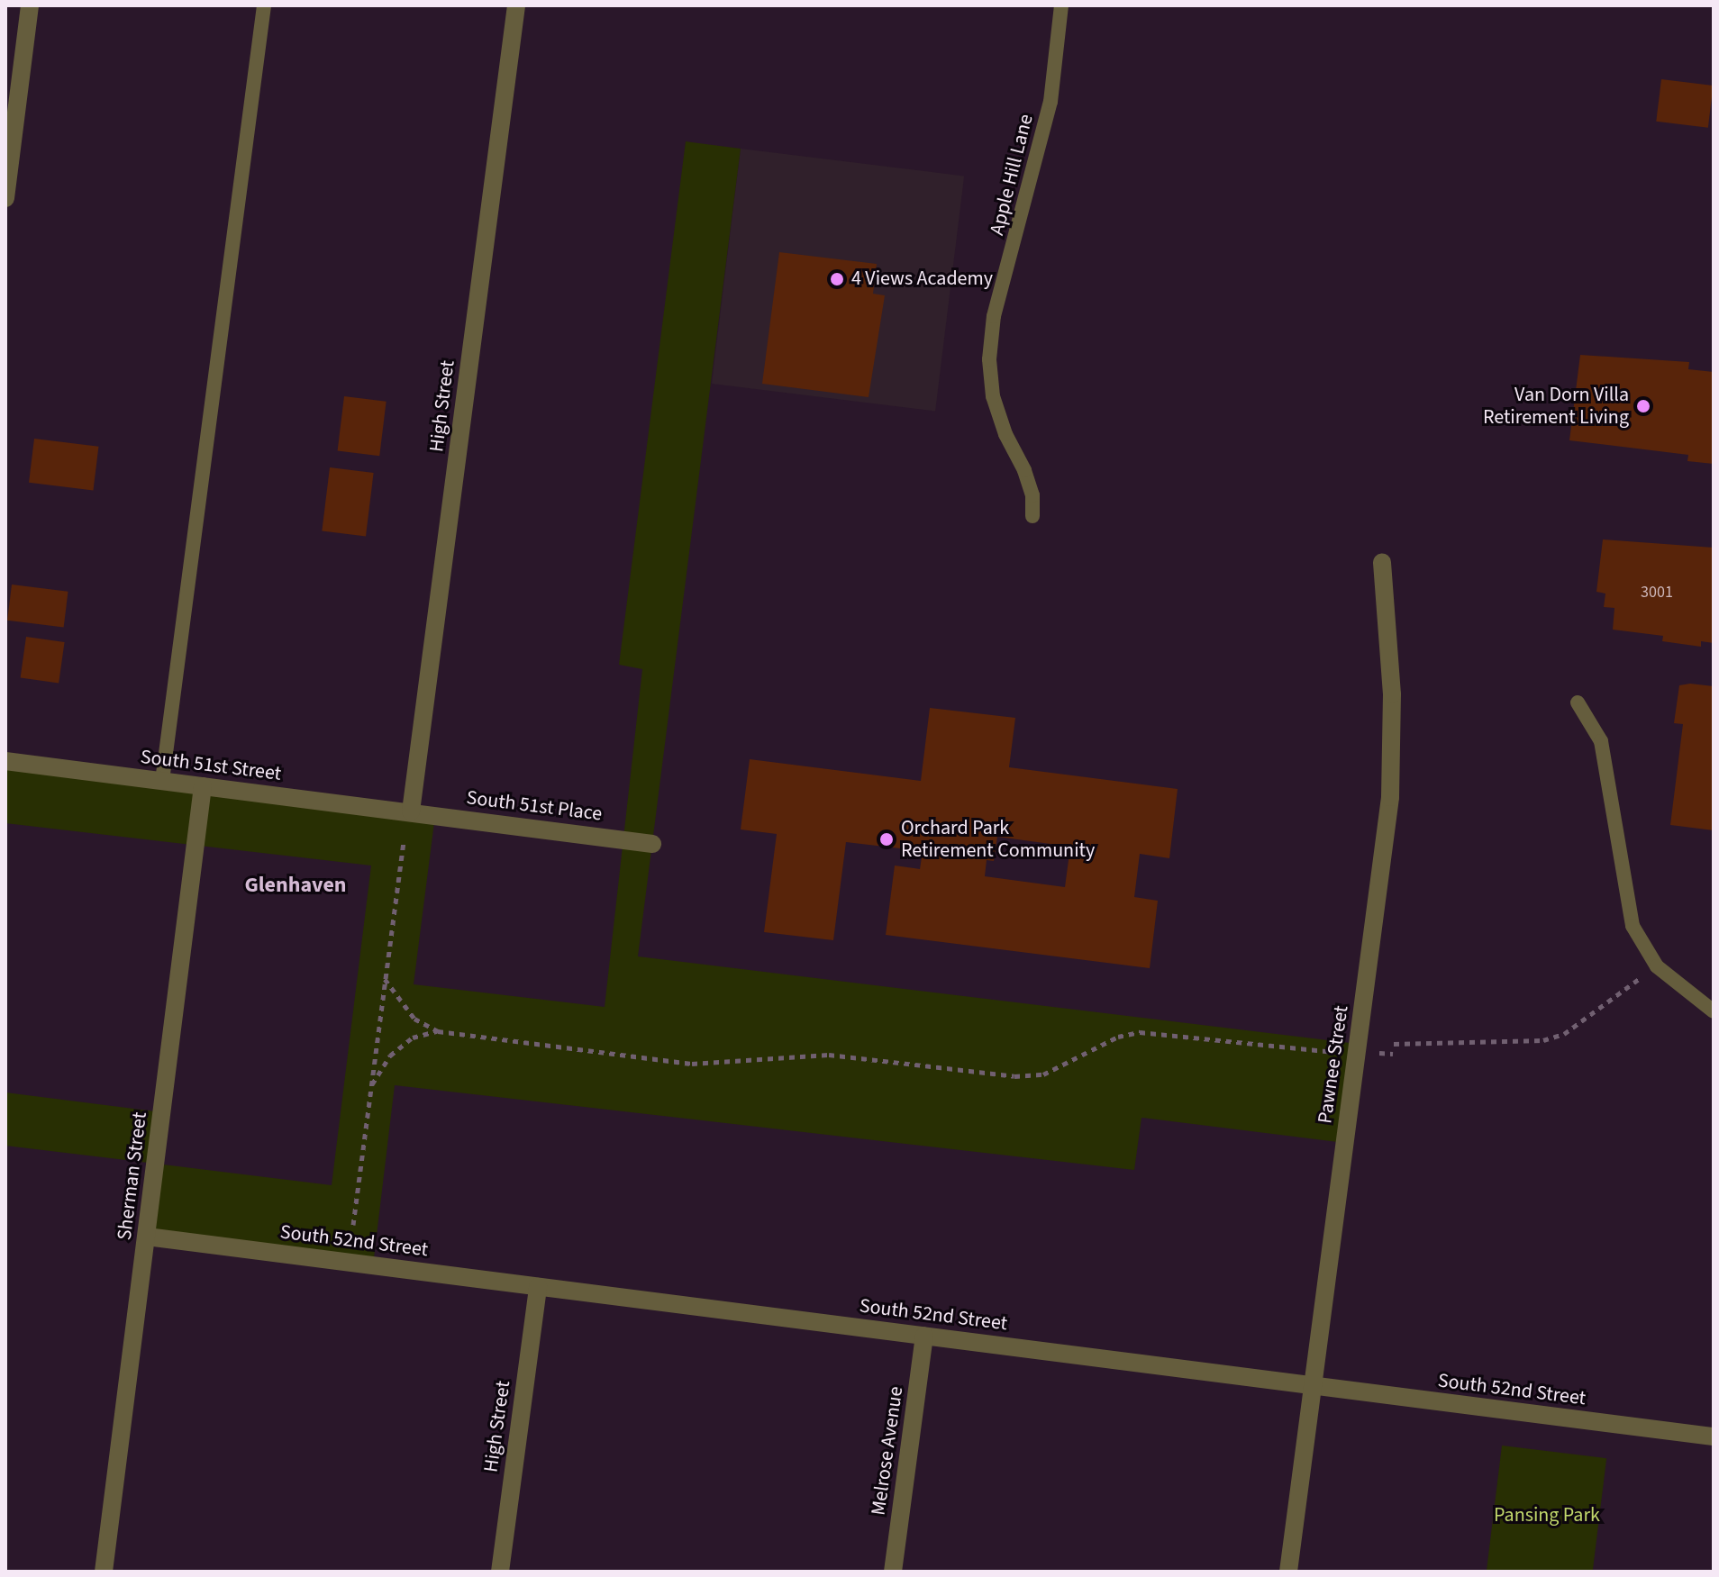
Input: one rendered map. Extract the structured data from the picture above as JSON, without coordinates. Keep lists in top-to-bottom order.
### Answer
{
  "streets": {
    "street": [
      "High Street",
      "South 51st Street",
      "South 51st Place",
      "Pawnee Street",
      "Sherman Street",
      "South 52nd Street",
      "Melrose Avenue"
    ],
    "lane": ["Apple Hill Lane"]
  },
  "crossings": [
    ["High Street", "South 51st Street"],
    ["High Street", "South 51st Place"],
    ["High Street", "South 52nd Street"],
    ["South 51st Street", "South 51st Place"],
    ["South 51st Street", "Sherman Street"],
    ["Pawnee Street", "South 52nd Street"],
    ["Sherman Street", "South 52nd Street"],
    ["South 52nd Street", "Melrose Avenue"]
  ],
  "districts": ["Glenhaven"],
  "parks": ["Pansing Park"],
  "places": ["4 Views Academy", "Van Dorn Villa Retirement Living", "Orchard Park Retirement Community"],
  "house_numbers": ["3001"]
}
